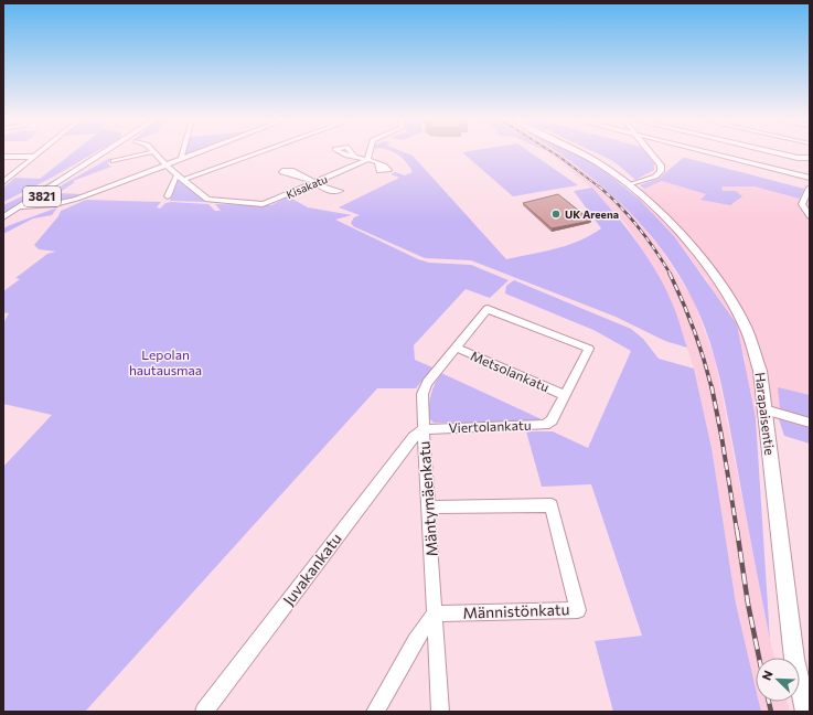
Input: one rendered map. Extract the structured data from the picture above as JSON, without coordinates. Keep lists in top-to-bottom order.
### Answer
{
  "streets": {
    "main road": ["3821", "Harapaisentie"],
    "street": [
      "Kisakatu",
      "Metsolankatu",
      "Viertolankatu",
      "Mäntymäenkatu",
      "Juvakankatu",
      "Männistönkatu"
    ]
  },
  "crossings": [
    ["Metsolankatu", "Viertolankatu"],
    ["Metsolankatu", "Mäntymäenkatu"],
    ["Viertolankatu", "Mäntymäenkatu"],
    ["Viertolankatu", "Juvakankatu"],
    ["Mäntymäenkatu", "Juvakankatu"],
    ["Mäntymäenkatu", "Männistönkatu"]
  ],
  "parks": ["Lepolan hautausmaa"],
  "places": ["UK Areena"],
  "north": "top left"
}
